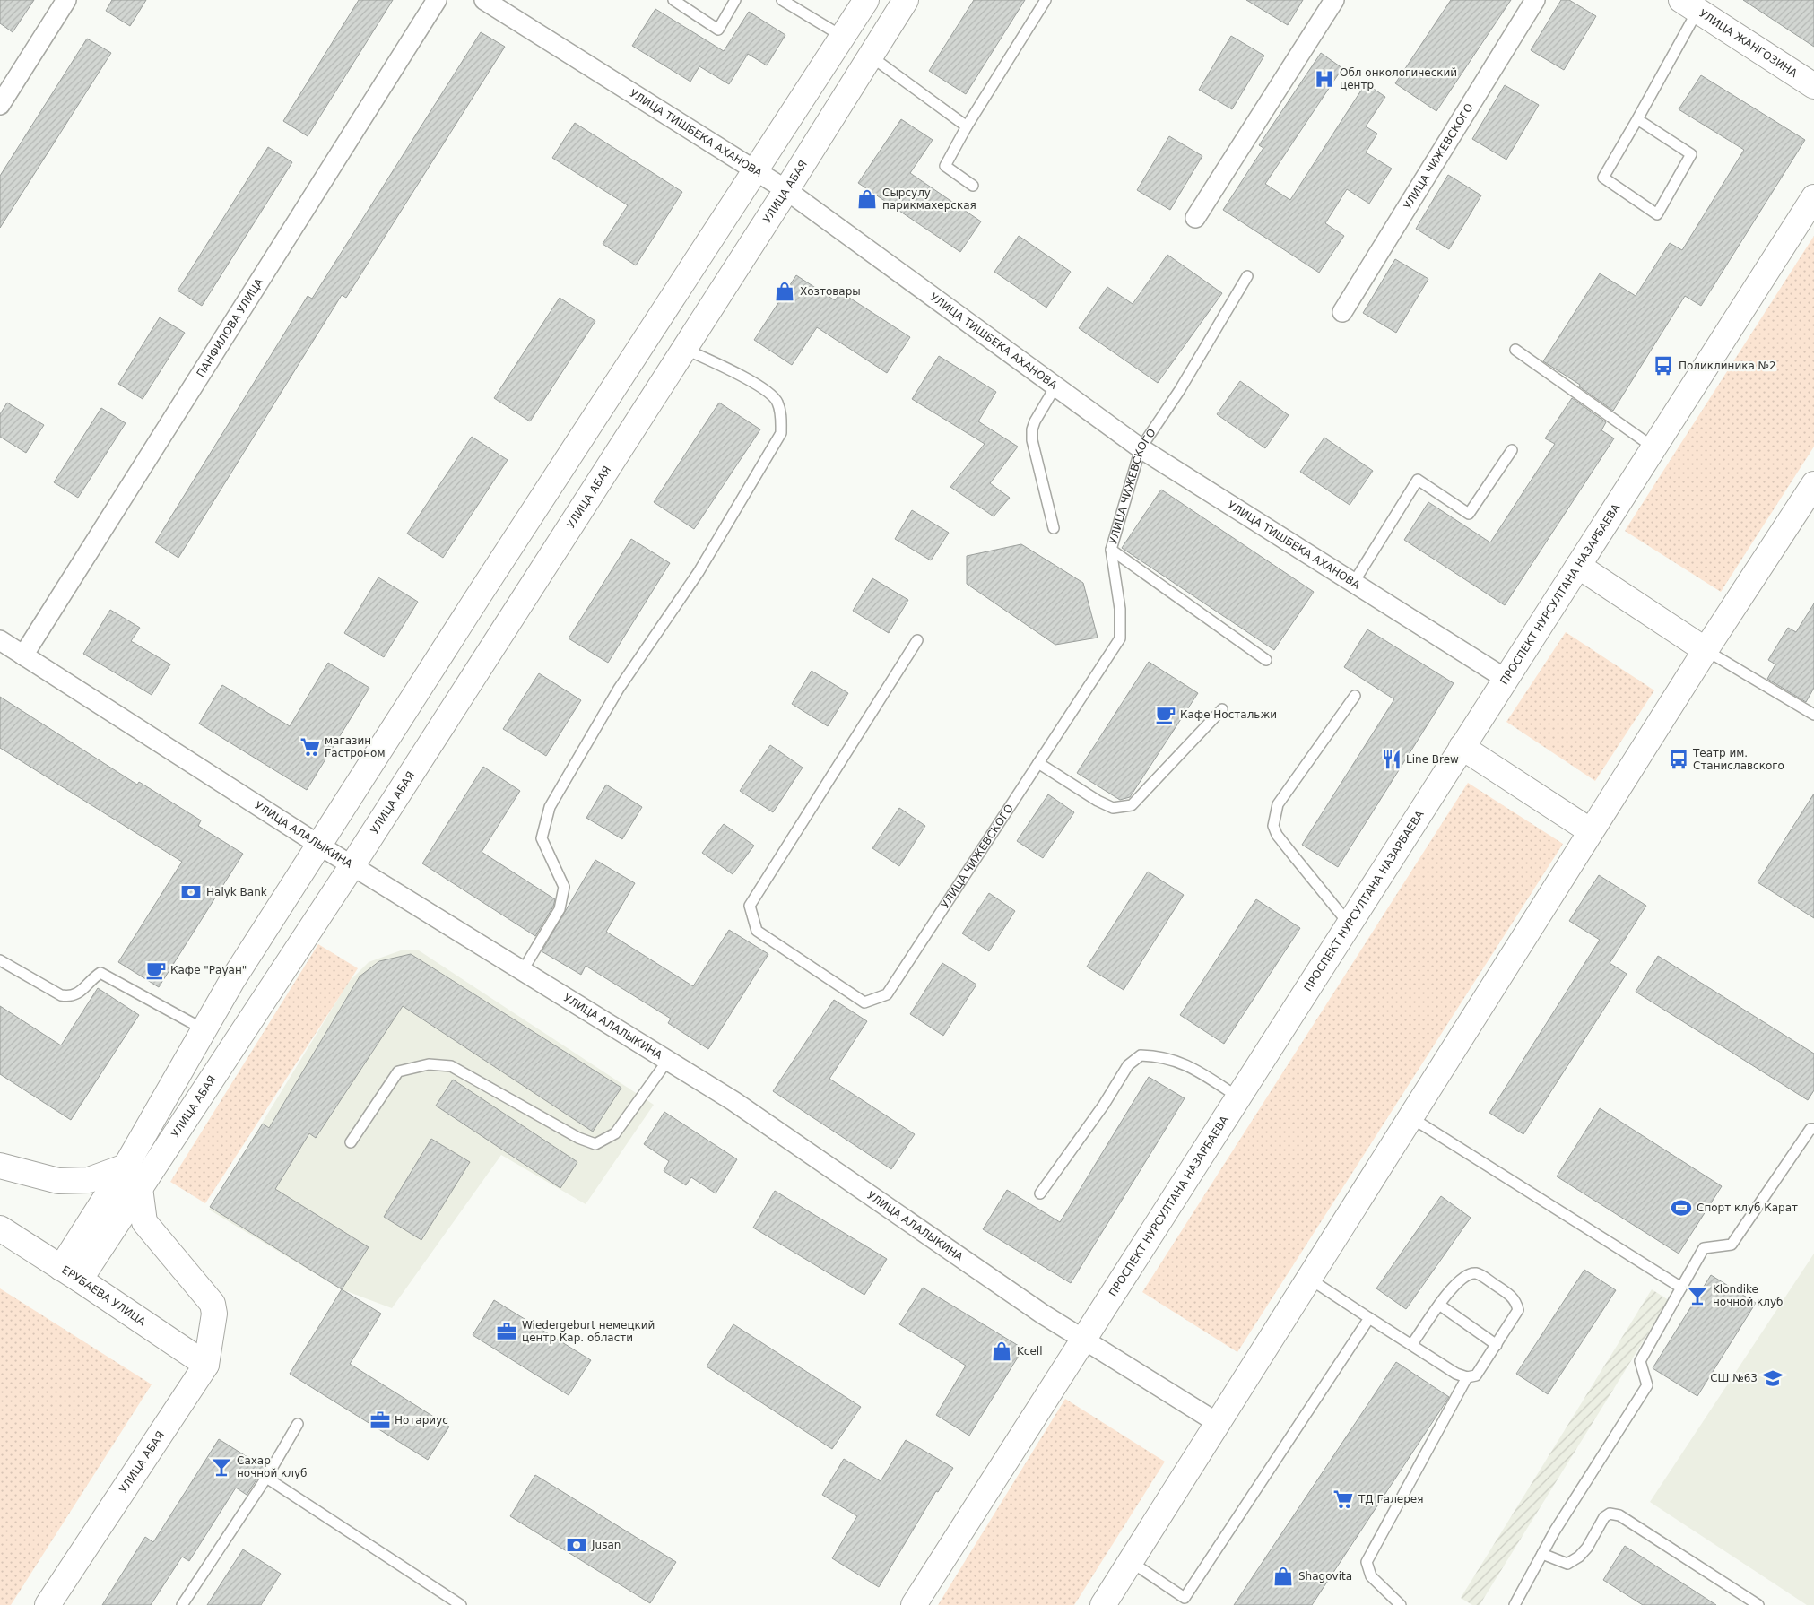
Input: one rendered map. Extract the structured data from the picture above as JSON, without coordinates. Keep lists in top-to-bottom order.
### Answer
{
  "streets": {
    "main road": [
      "УЛИЦА ЖАНГОЗИНА",
      "УЛИЦА АБАЯ",
      "ПРОСПЕКТ НУРСУЛТАНА НАЗАРБАЕВА",
      "ЕРУБАЕВА УЛИЦА"
    ],
    "street": [
      "УЛИЦА ТИШБЕКА АХАНОВА",
      "УЛИЦА ЧИЖЕВСКОГО",
      "ПАНФИЛОВА УЛИЦА",
      "УЛИЦА АЛАЛЫКИНА"
    ]
  },
  "crossings": [
    ["УЛИЦА ТИШБЕКА АХАНОВА", "УЛИЦА ЧИЖЕВСКОГО"],
    ["УЛИЦА ТИШБЕКА АХАНОВА", "УЛИЦА АБАЯ"],
    ["УЛИЦА ТИШБЕКА АХАНОВА", "ПРОСПЕКТ НУРСУЛТАНА НАЗАРБАЕВА"],
    ["УЛИЦА АБАЯ", "УЛИЦА АЛАЛЫКИНА"],
    ["УЛИЦА АБАЯ", "ЕРУБАЕВА УЛИЦА"],
    ["ПАНФИЛОВА УЛИЦА", "УЛИЦА АЛАЛЫКИНА"],
    ["ПРОСПЕКТ НУРСУЛТАНА НАЗАРБАЕВА", "УЛИЦА АЛАЛЫКИНА"]
  ],
  "places": {
    "hospital": ["Обл онкологический центр"],
    "shop": [
      "Сырсулу парикмахерская",
      "Хозтовары",
      "Kcell",
      "Shagovita"
    ],
    "bus stop": ["Поликлиника №2", "Театр им. Станиславского"],
    "cafe": ["Кафе Ностальжи", "Кафе \"Рауан\""],
    "supermarket": ["магазин Гастроном", "ТД Галерея"],
    "restaurant": ["Line Brew"],
    "bank": ["Halyk Bank", "Jusan"],
    "sports": ["Спорт клуб Карат"],
    "bar": ["Klondike ночной клуб", "Сахар ночной клуб"],
    "office": ["Wiedergeburt немецкий центр Кар. области", "Нотариус"],
    "school or university": ["СШ №63"]
  }
}
